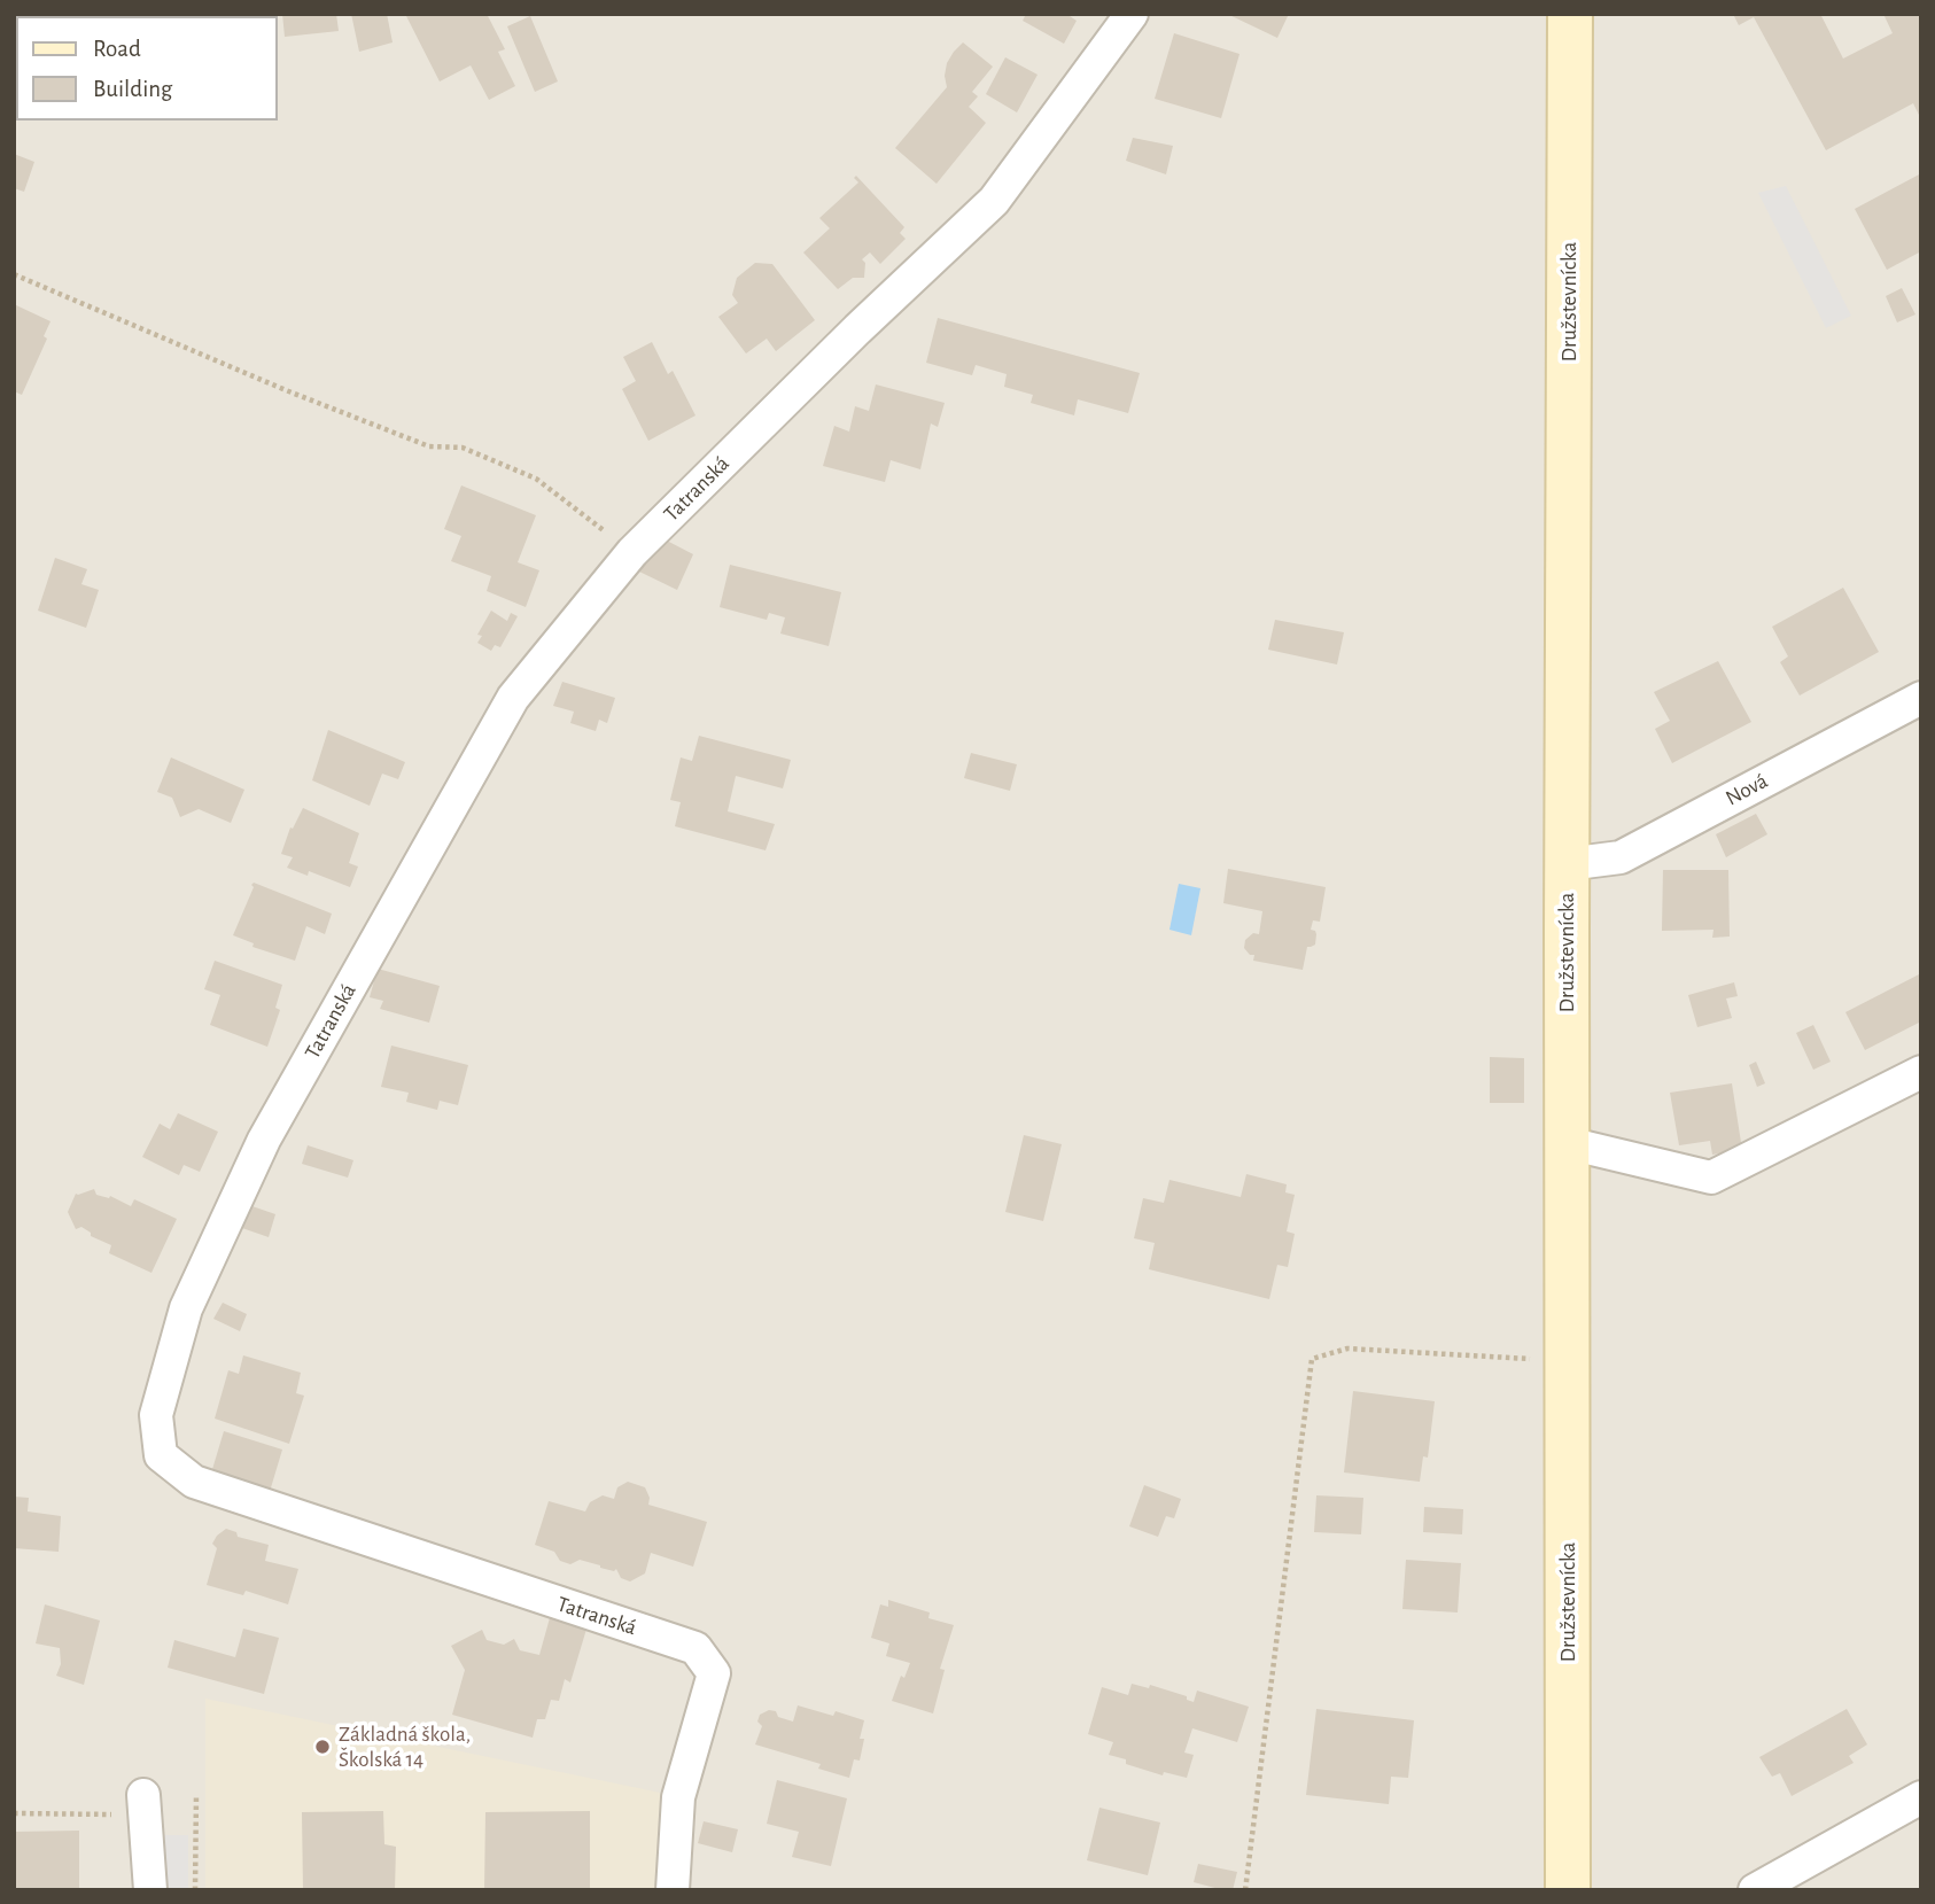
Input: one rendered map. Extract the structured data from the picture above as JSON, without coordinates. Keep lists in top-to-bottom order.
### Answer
{
  "streets": {
    "main road": ["Družstevnícka"],
    "street": ["Tatranská", "Nová"]
  },
  "crossings": [
    ["Družstevnícka", "Nová"]
  ],
  "places": ["Základná škola, Školská 14"],
  "legend": ["Road", "Building"]
}
